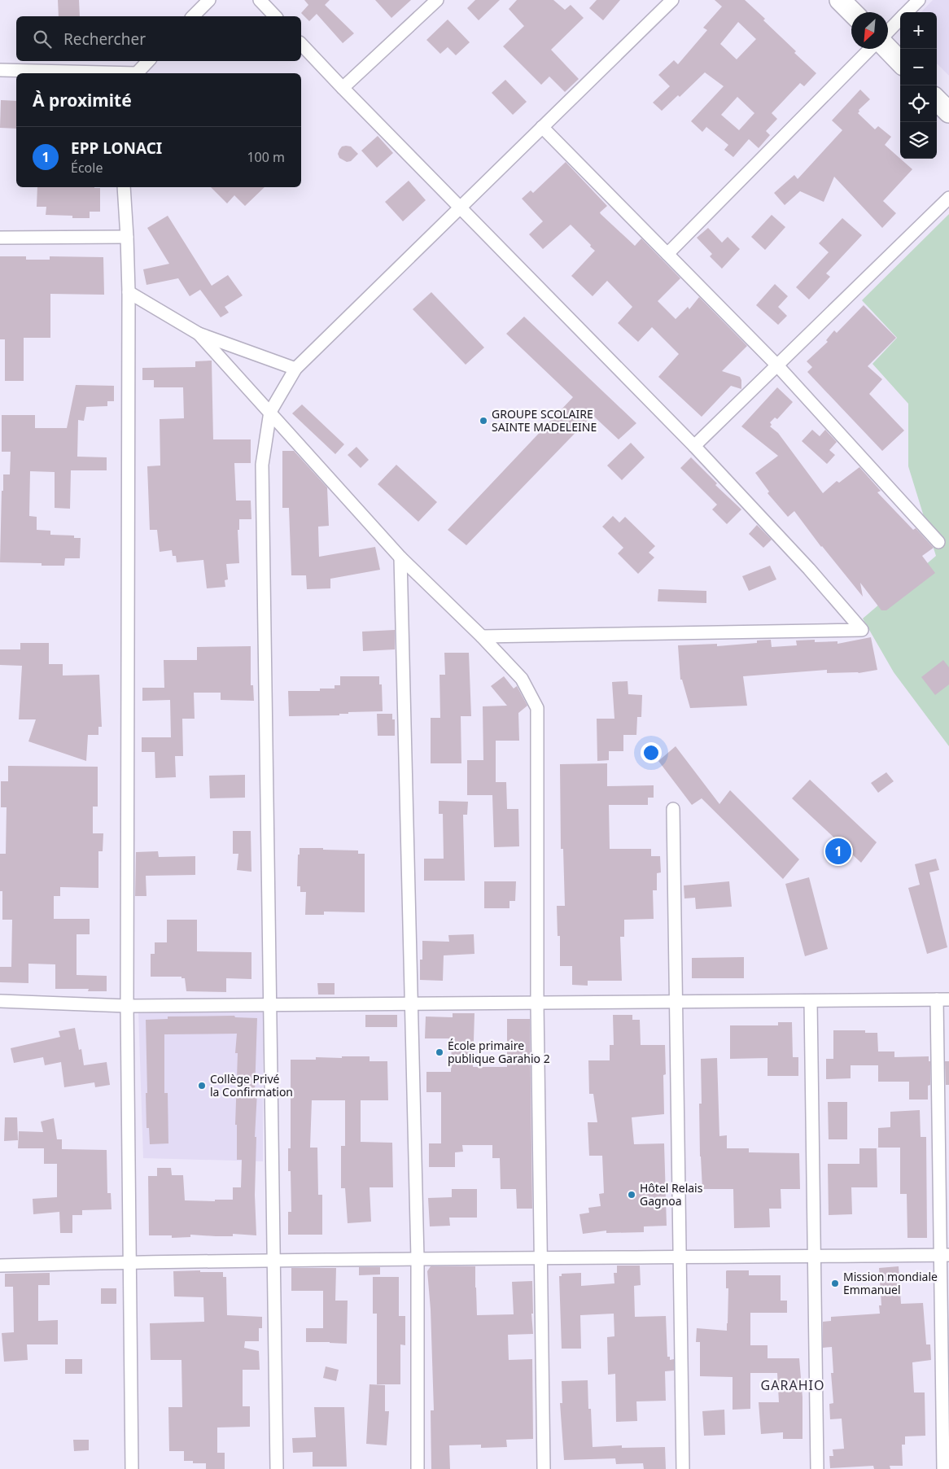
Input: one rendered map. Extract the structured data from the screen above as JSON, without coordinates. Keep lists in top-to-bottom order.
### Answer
{
  "districts": ["GARAHIO"],
  "places": [
    "GROUPE SCOLAIRE SAINTE MADELEINE",
    "École primaire publique Garahio 2",
    "Collège Privé la Confirmation",
    "Hôtel Relais Gagnoa",
    "Mission mondiale Emmanuel"
  ],
  "north": "bottom left",
  "page": {
    "map_buttons": ["+", "−"],
    "search": "Rechercher",
    "heading": "À proximité",
    "list": [
      {
        "mark": "1",
        "name": "EPP LONACI",
        "note": "École",
        "value": "100 m"
      }
    ],
    "pins": "1"
  }
}
